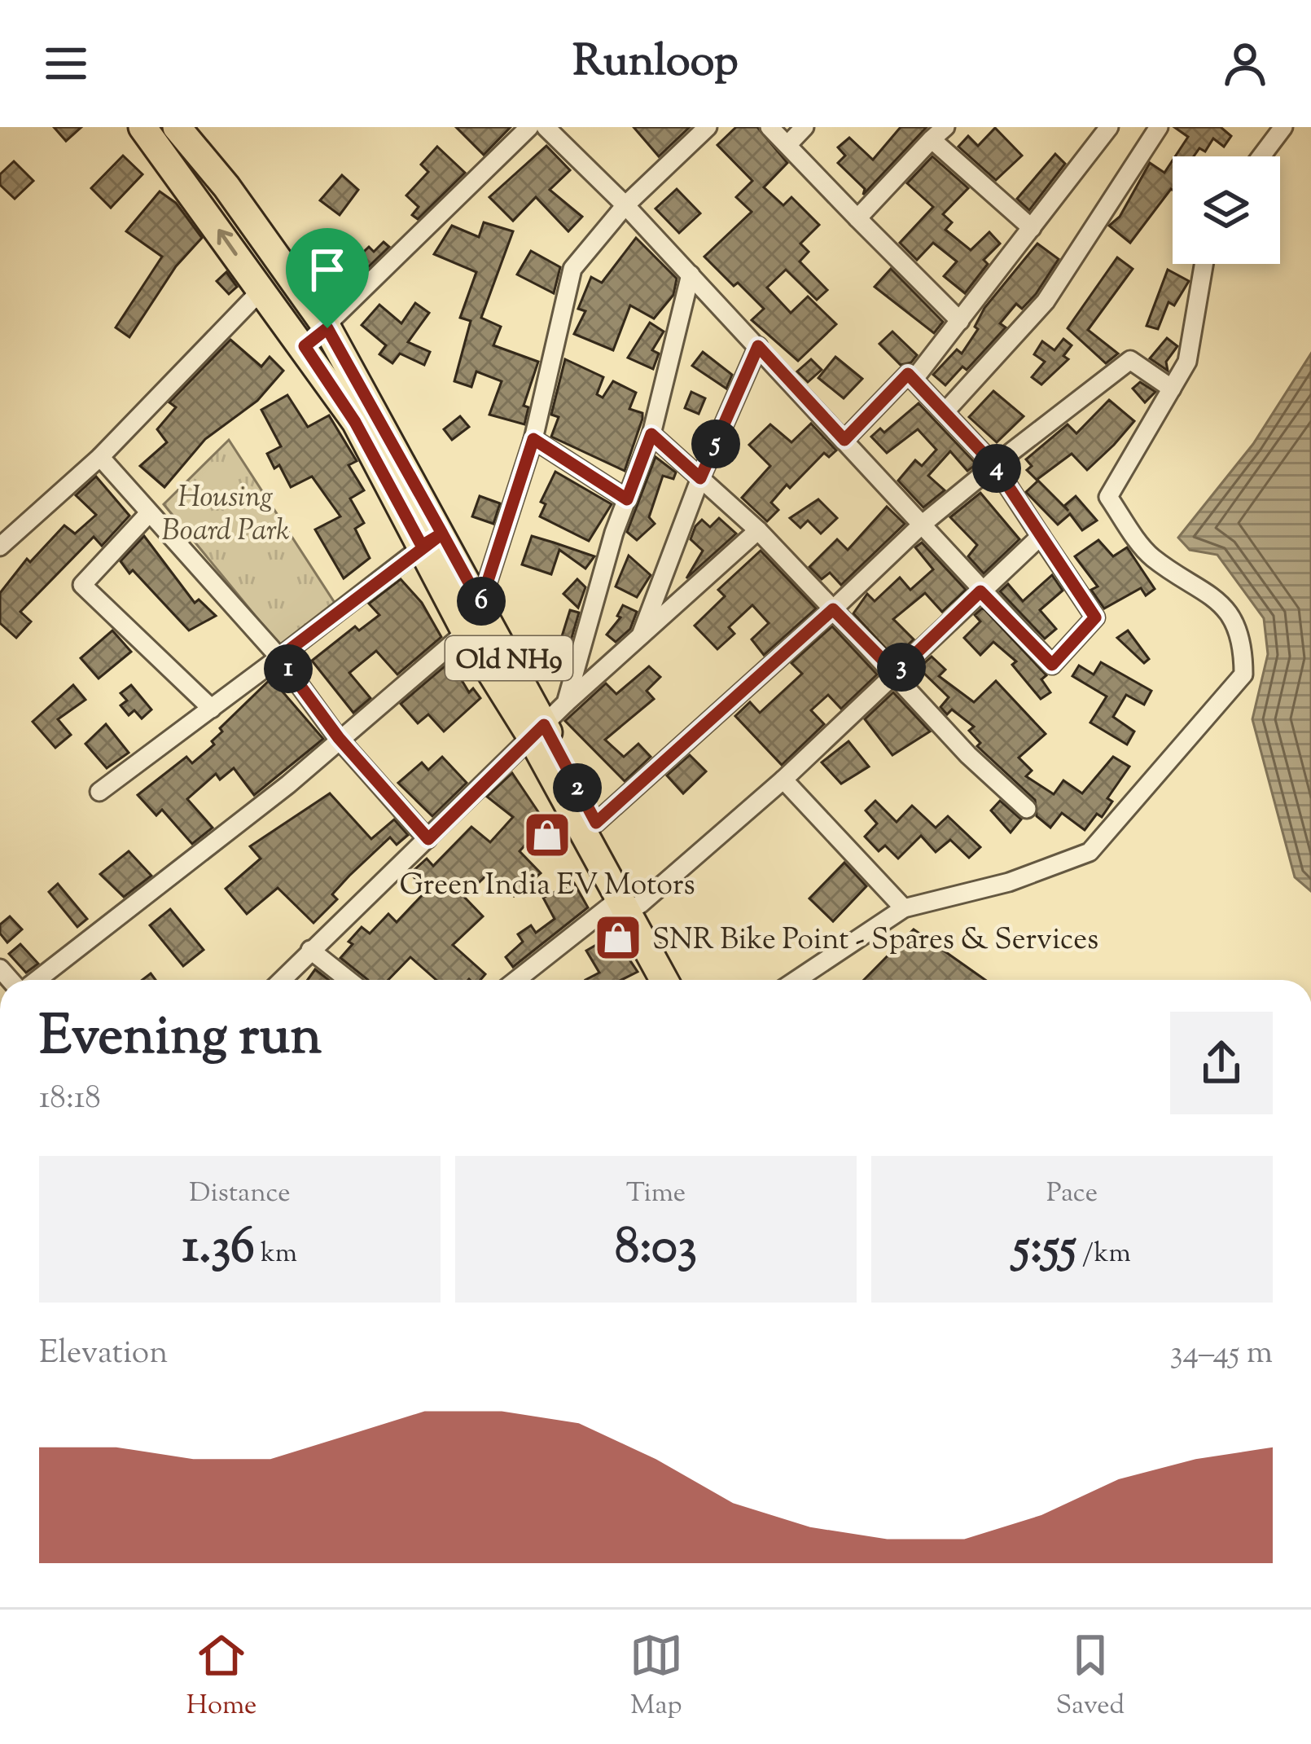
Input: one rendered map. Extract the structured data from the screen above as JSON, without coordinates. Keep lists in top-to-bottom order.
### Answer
{
  "streets": {
    "main road": ["Old NH9"]
  },
  "parks": ["Housing Board Park"],
  "places": {
    "shop": ["Green India EV Motors", "SNR Bike Point - Spares & Services"]
  },
  "page": {
    "header": "Runloop",
    "pins": [
      "5",
      "4",
      "6",
      "3",
      "1",
      "2"
    ],
    "heading": ["Evening run", "18:18"],
    "stats": [
      ["Distance", "1.36 km"],
      ["Time", "8:03"],
      ["Pace", "5:55 /km"]
    ],
    "chart": ["Elevation", "34–45 m"],
    "tabs": ["Home", "Map", "Saved"]
  }
}
